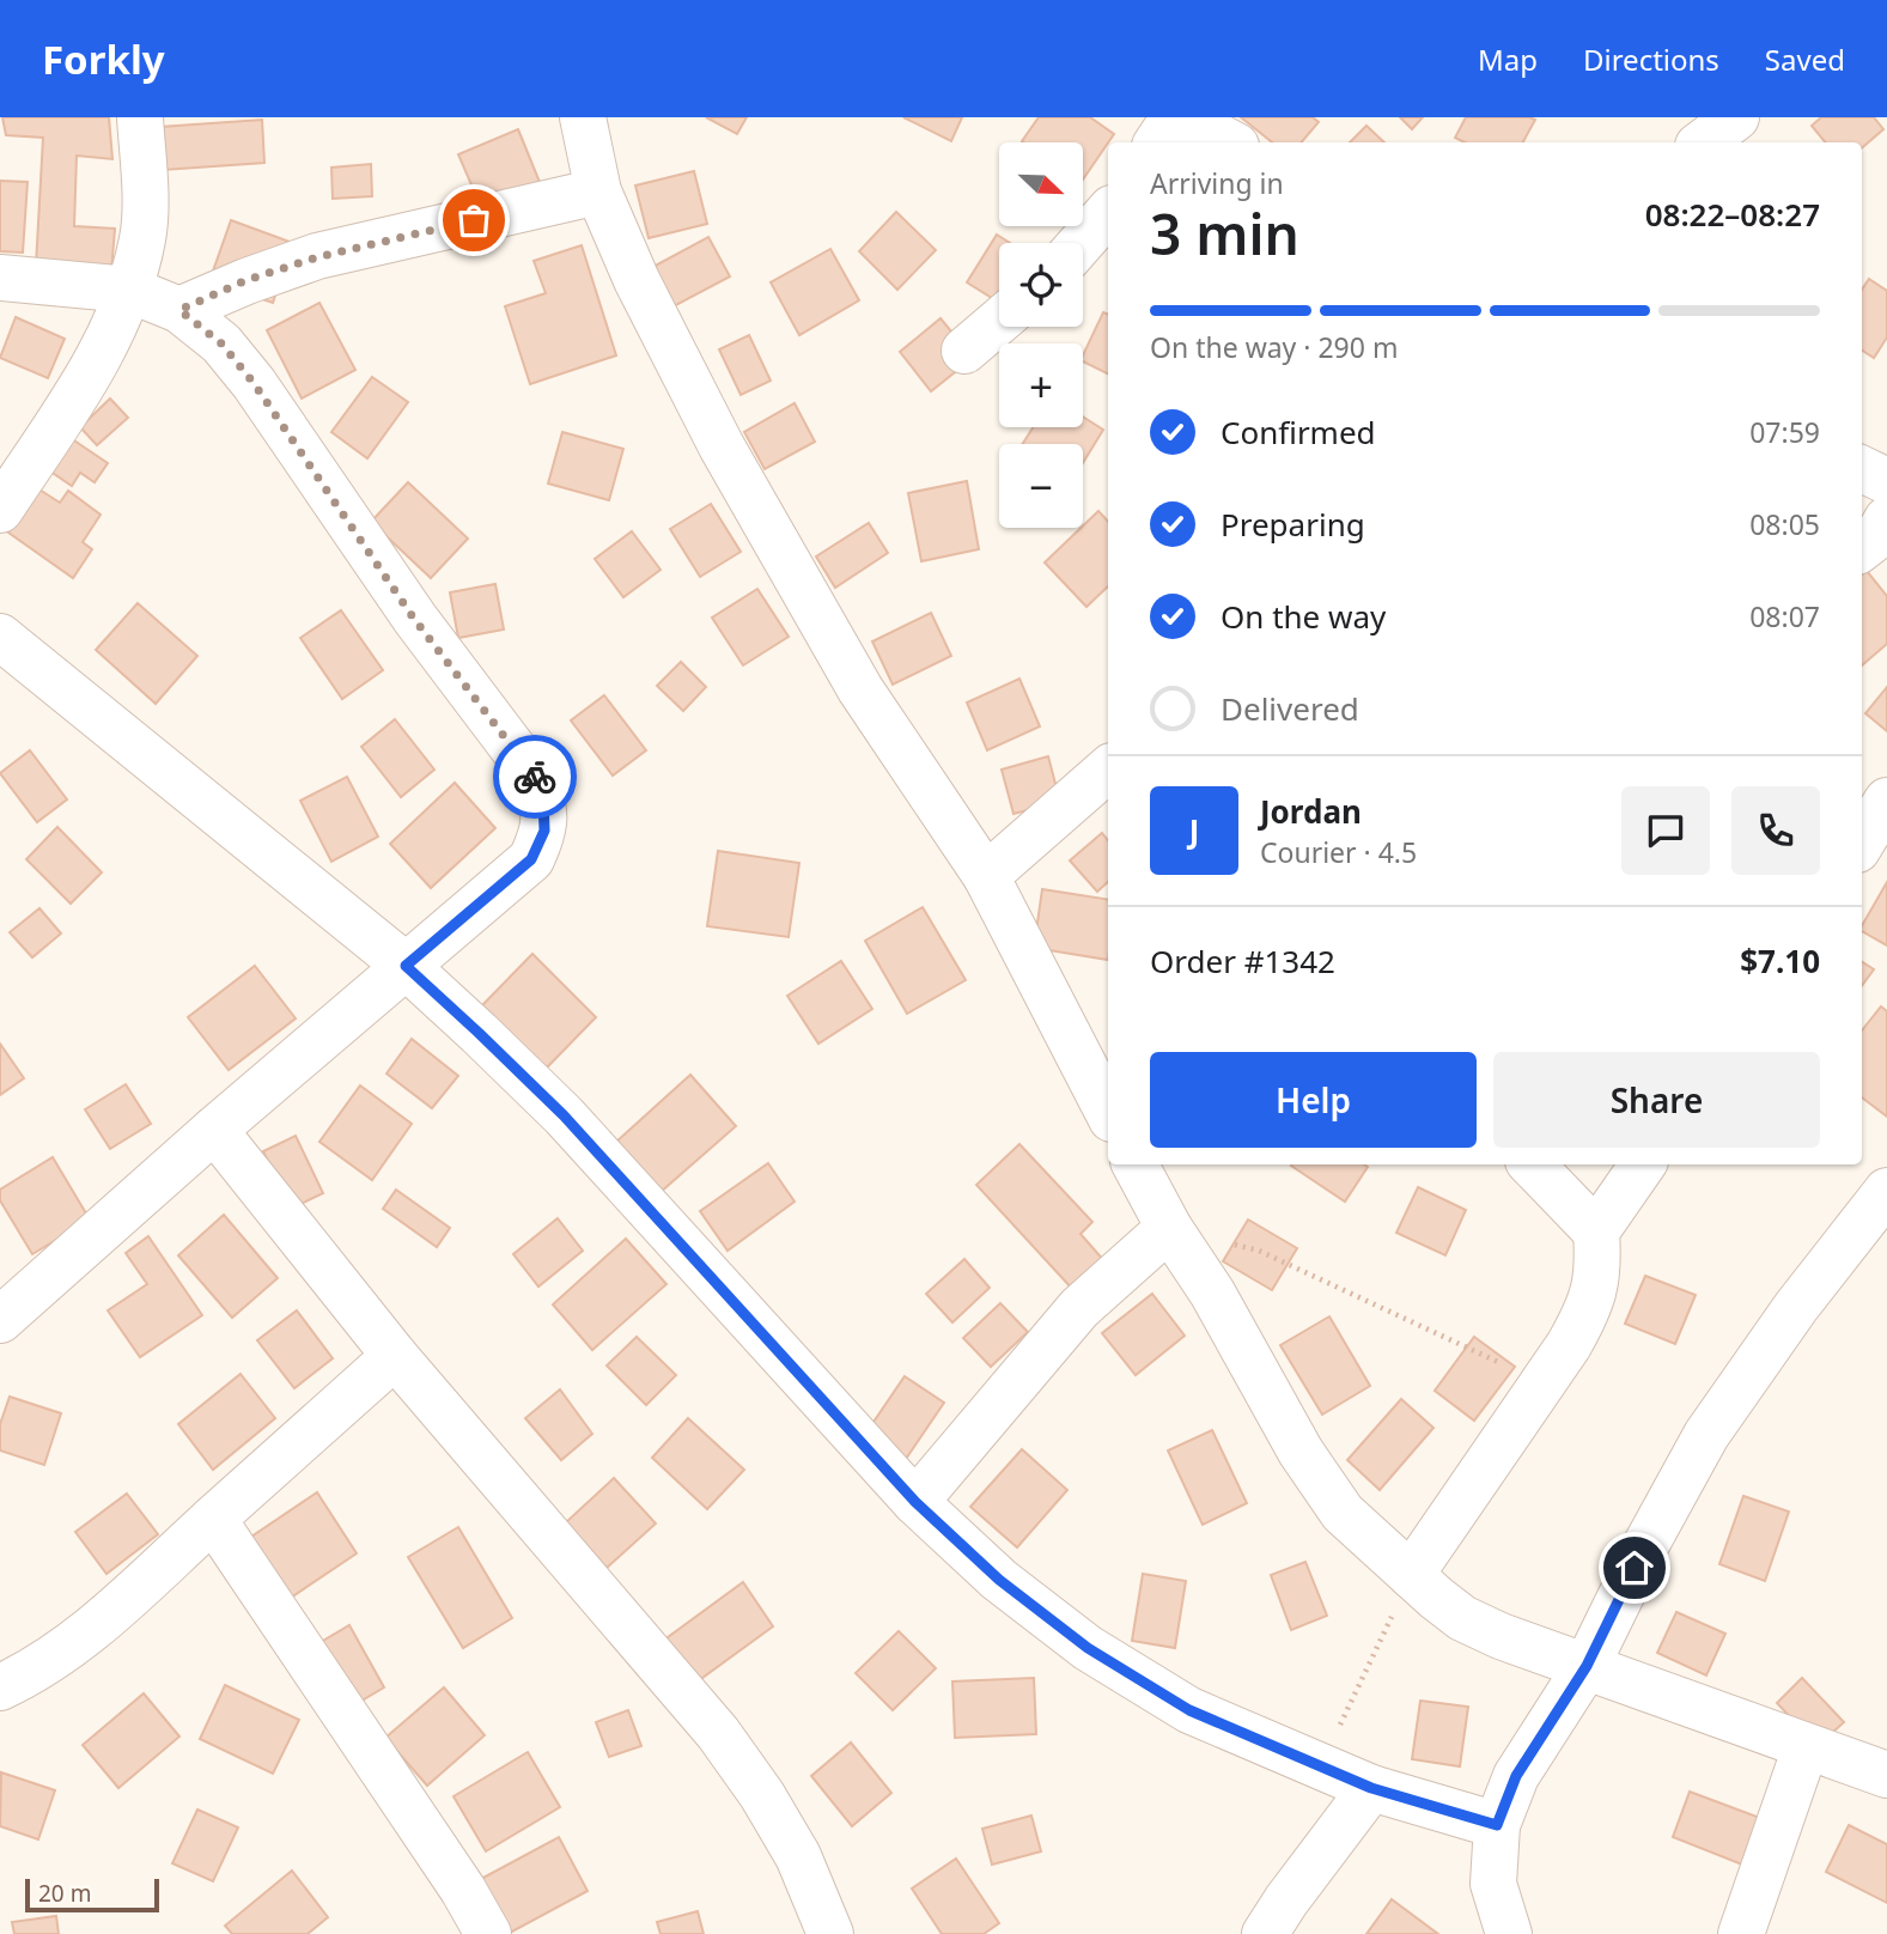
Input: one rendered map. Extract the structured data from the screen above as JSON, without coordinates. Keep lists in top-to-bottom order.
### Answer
{
  "scale_bar": "20 m",
  "north": "bottom right",
  "page": {
    "header": "Forkly",
    "nav": ["Map", "Directions", "Saved"],
    "map_buttons": ["+", "−"],
    "heading": ["3 min", "Arriving in", "08:22–08:27"],
    "panel": [
      "Jordan",
      "Courier · 4.5",
      "Order #1342",
      "$7.10"
    ],
    "bar": "On the way · 290 m",
    "list": [
      ["Confirmed", "07:59"],
      ["Preparing", "08:05"],
      ["On the way", "08:07"],
      "Delivered"
    ],
    "round": "J",
    "buttons": ["Help", "Share"],
    "scale": "20 m"
  }
}
